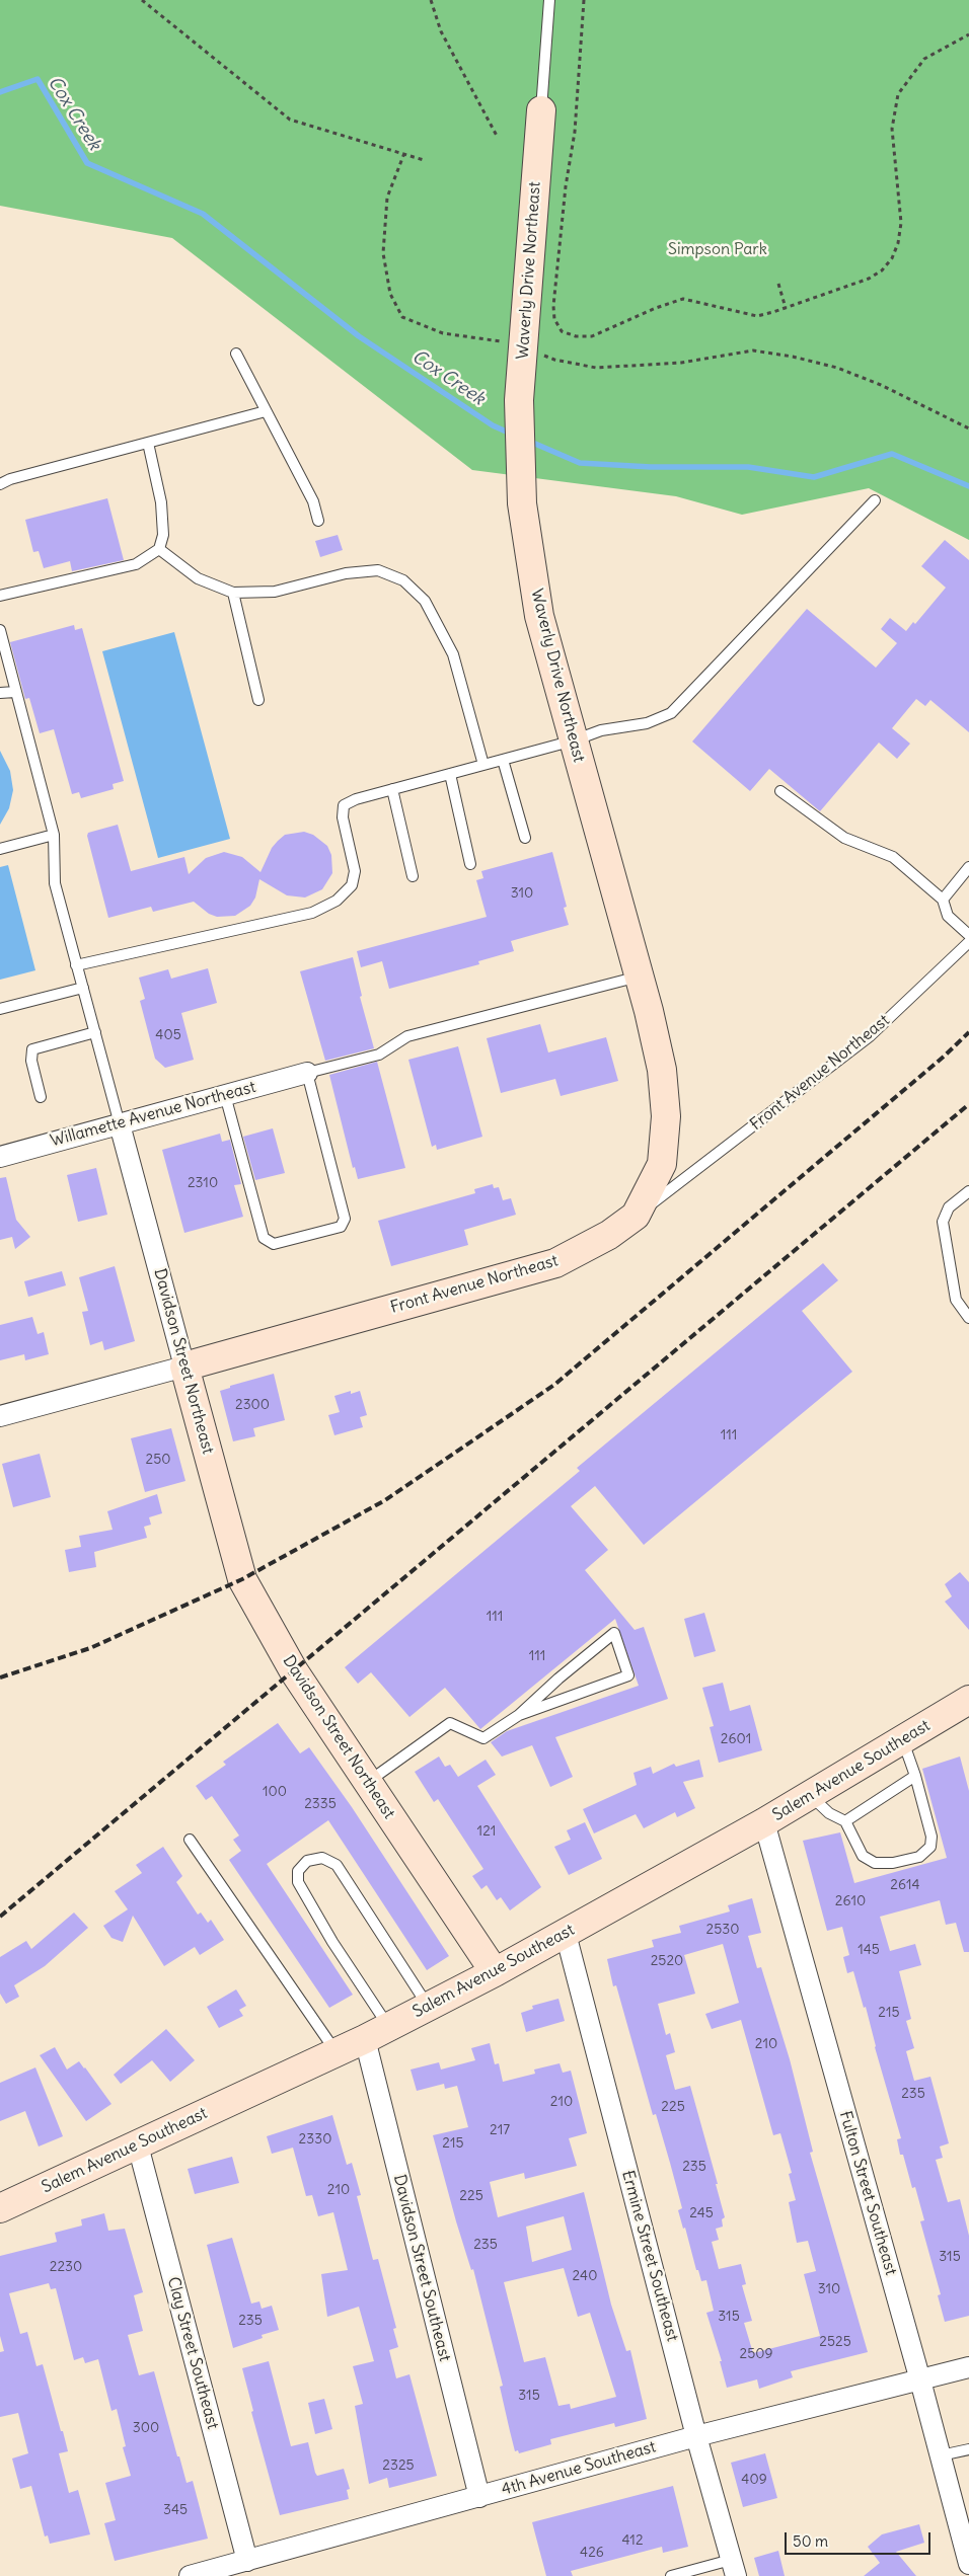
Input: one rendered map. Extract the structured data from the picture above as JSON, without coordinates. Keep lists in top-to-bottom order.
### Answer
{
  "streets": {
    "street": [
      "Waverly Drive Northeast",
      "Front Avenue Northeast",
      "Willamette Avenue Northeast",
      "Davidson Street Northeast",
      "Salem Avenue Southeast",
      "Fulton Street Southeast",
      "Ermine Street Southeast",
      "Davidson Street Southeast",
      "Clay Street Southeast",
      "4th Avenue Southeast"
    ]
  },
  "crossings": [
    ["Waverly Drive Northeast", "Front Avenue Northeast"],
    ["Front Avenue Northeast", "Davidson Street Northeast"],
    ["Willamette Avenue Northeast", "Davidson Street Northeast"],
    ["Davidson Street Northeast", "Salem Avenue Southeast"],
    ["Salem Avenue Southeast", "Fulton Street Southeast"],
    ["Salem Avenue Southeast", "Ermine Street Southeast"],
    ["Salem Avenue Southeast", "Davidson Street Southeast"],
    ["Salem Avenue Southeast", "Clay Street Southeast"],
    ["Fulton Street Southeast", "4th Avenue Southeast"],
    ["Ermine Street Southeast", "4th Avenue Southeast"],
    ["Davidson Street Southeast", "4th Avenue Southeast"],
    ["Clay Street Southeast", "4th Avenue Southeast"]
  ],
  "water": ["Cox Creek"],
  "parks": ["Simpson Park"],
  "house_numbers": [
    "310",
    "405",
    "2310",
    "2300",
    "111",
    "250",
    "111",
    "111",
    "2601",
    "100",
    "2335",
    "121",
    "2614",
    "2610",
    "2530",
    "145",
    "2520",
    "215",
    "210",
    "235",
    "210",
    "225",
    "217",
    "2330",
    "215",
    "235",
    "210",
    "225",
    "245",
    "235",
    "315",
    "2230",
    "240",
    "310",
    "315",
    "235",
    "2525",
    "2509",
    "315",
    "300",
    "2325",
    "409",
    "345",
    "412",
    "426"
  ],
  "scale_bar": "50 m"
}
